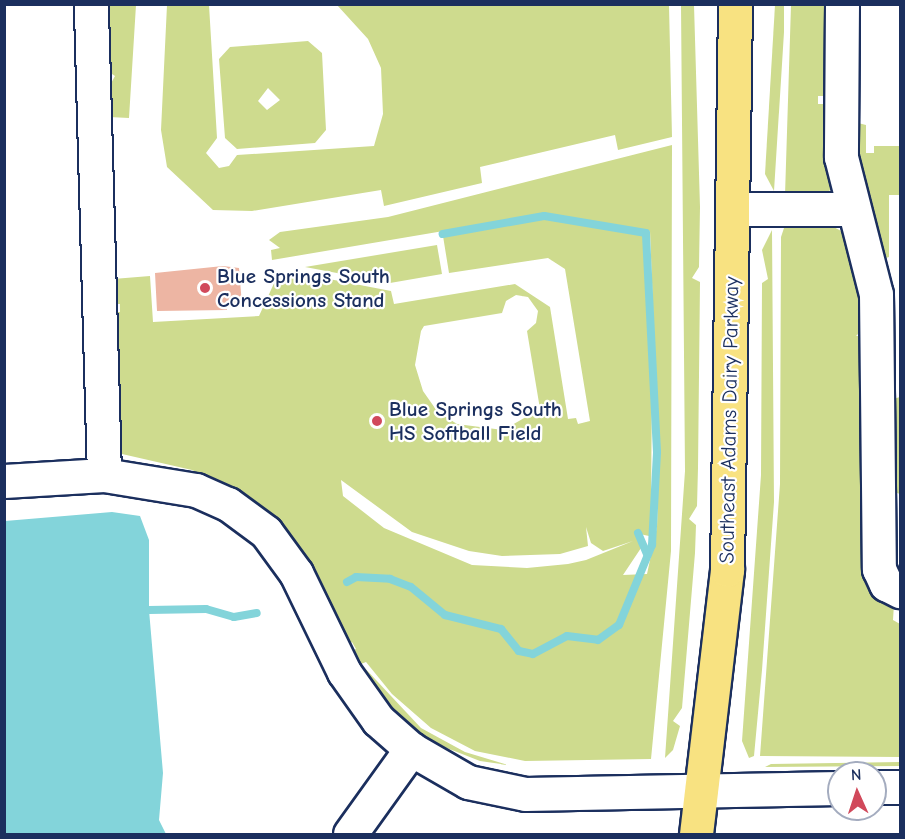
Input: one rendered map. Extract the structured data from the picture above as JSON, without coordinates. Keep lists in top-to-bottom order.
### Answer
{
  "streets": {
    "main road": ["Southeast Adams Dairy Parkway"]
  },
  "places": ["Blue Springs South Concessions Stand", "Blue Springs South HS Softball Field"],
  "north": "top"
}
